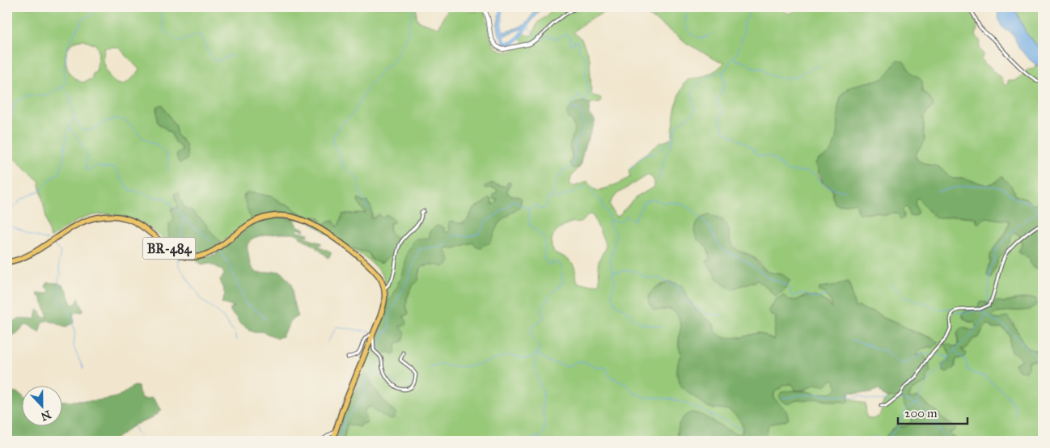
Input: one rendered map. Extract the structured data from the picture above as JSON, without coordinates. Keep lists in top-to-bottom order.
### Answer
{
  "streets": {
    "main road": ["BR-484"]
  },
  "scale_bar": "200 m",
  "north": "bottom"
}
